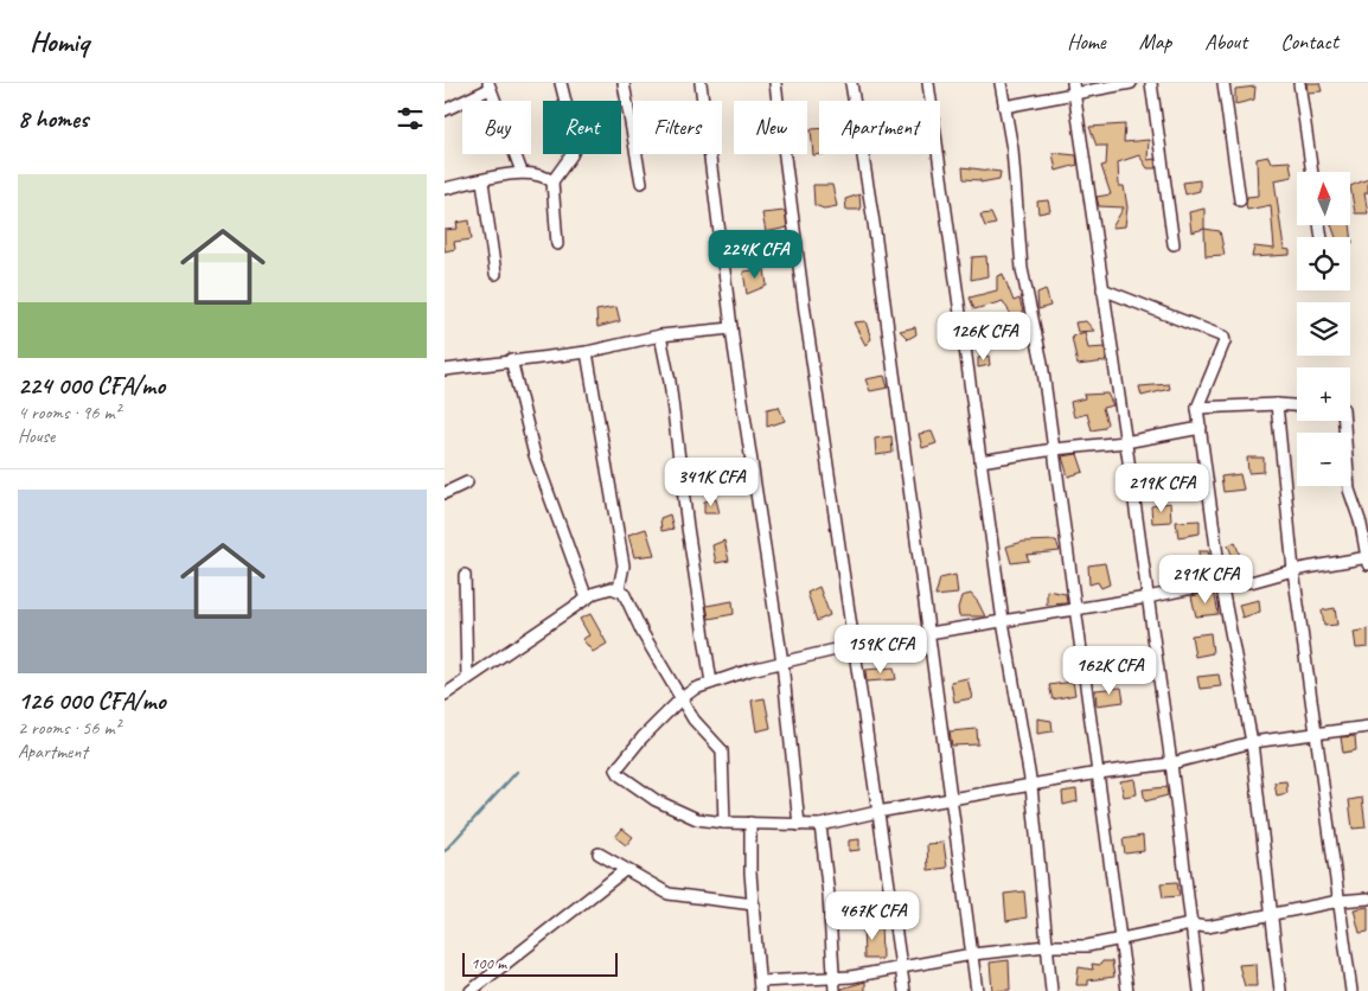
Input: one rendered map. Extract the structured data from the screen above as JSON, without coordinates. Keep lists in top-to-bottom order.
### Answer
{
  "scale_bar": "100 m",
  "north": "top",
  "page": {
    "header": "Homiq",
    "nav": [
      "Home",
      "Map",
      "About",
      "Contact"
    ],
    "heading": "8 homes",
    "chip": [
      "Buy",
      "Rent",
      "Filters",
      "New",
      "Apartment"
    ],
    "list": [
      {
        "name": "224 000 CFA/mo",
        "note": "4 rooms · 96 m² · House"
      },
      {
        "name": "126 000 CFA/mo",
        "note": "2 rooms · 56 m² · Apartment"
      }
    ],
    "map_buttons": ["+", "−"],
    "price": [
      "224K CFA",
      "126K CFA",
      "341K CFA",
      "219K CFA",
      "291K CFA",
      "159K CFA",
      "162K CFA",
      "467K CFA"
    ],
    "scale": "100 m"
  }
}
